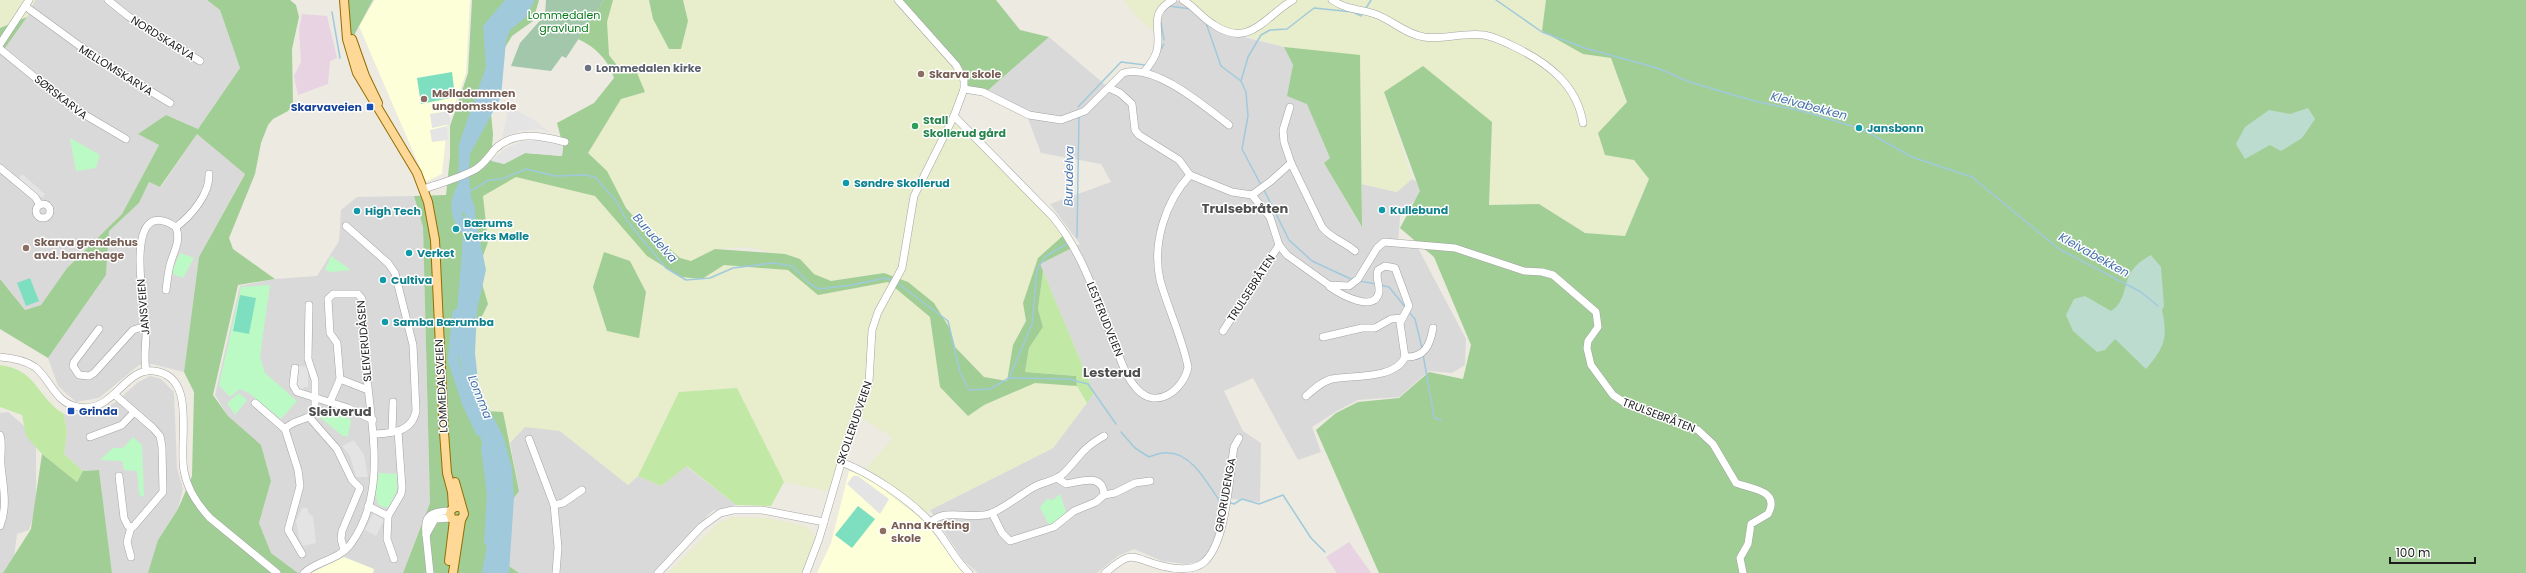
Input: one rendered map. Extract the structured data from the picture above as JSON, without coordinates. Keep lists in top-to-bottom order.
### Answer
{
  "streets": {
    "main road": ["LOMMEDALSVEIEN"],
    "street": [
      "NORDSKARVA",
      "MELLOMSKARVA",
      "SØRSKARVA",
      "TRULSEBRÅTEN",
      "JANSVEIEN",
      "LESTERUDVEIEN",
      "SLEIVERUDÅSEN",
      "SKOLLERUDVEIEN",
      "GRORUDENGA"
    ]
  },
  "crossings": [
    ["LESTERUDVEIEN", "SKOLLERUDVEIEN"]
  ],
  "districts": ["Trulsebråten", "Lesterud", "Sleiverud"],
  "water": ["Kleivabekken", "Burudelva", "Lomma"],
  "parks": ["Lommedalen gravlund"],
  "places": {
    "other": [
      "Lommedalen kirke",
      "Skarva skole",
      "Mølladammen ungdomsskole",
      "Stall Skollerud gård",
      "Jansbonn",
      "Søndre Skollerud",
      "Kullebund",
      "High Tech",
      "Bærums Verks Mølle",
      "Skarva grendehus avd. barnehage",
      "Verket",
      "Cultiva",
      "Samba Bærumba",
      "Anna Krefting skole"
    ],
    "transit": ["Skarvaveien", "Grinda"]
  },
  "scale_bar": "100 m"
}
